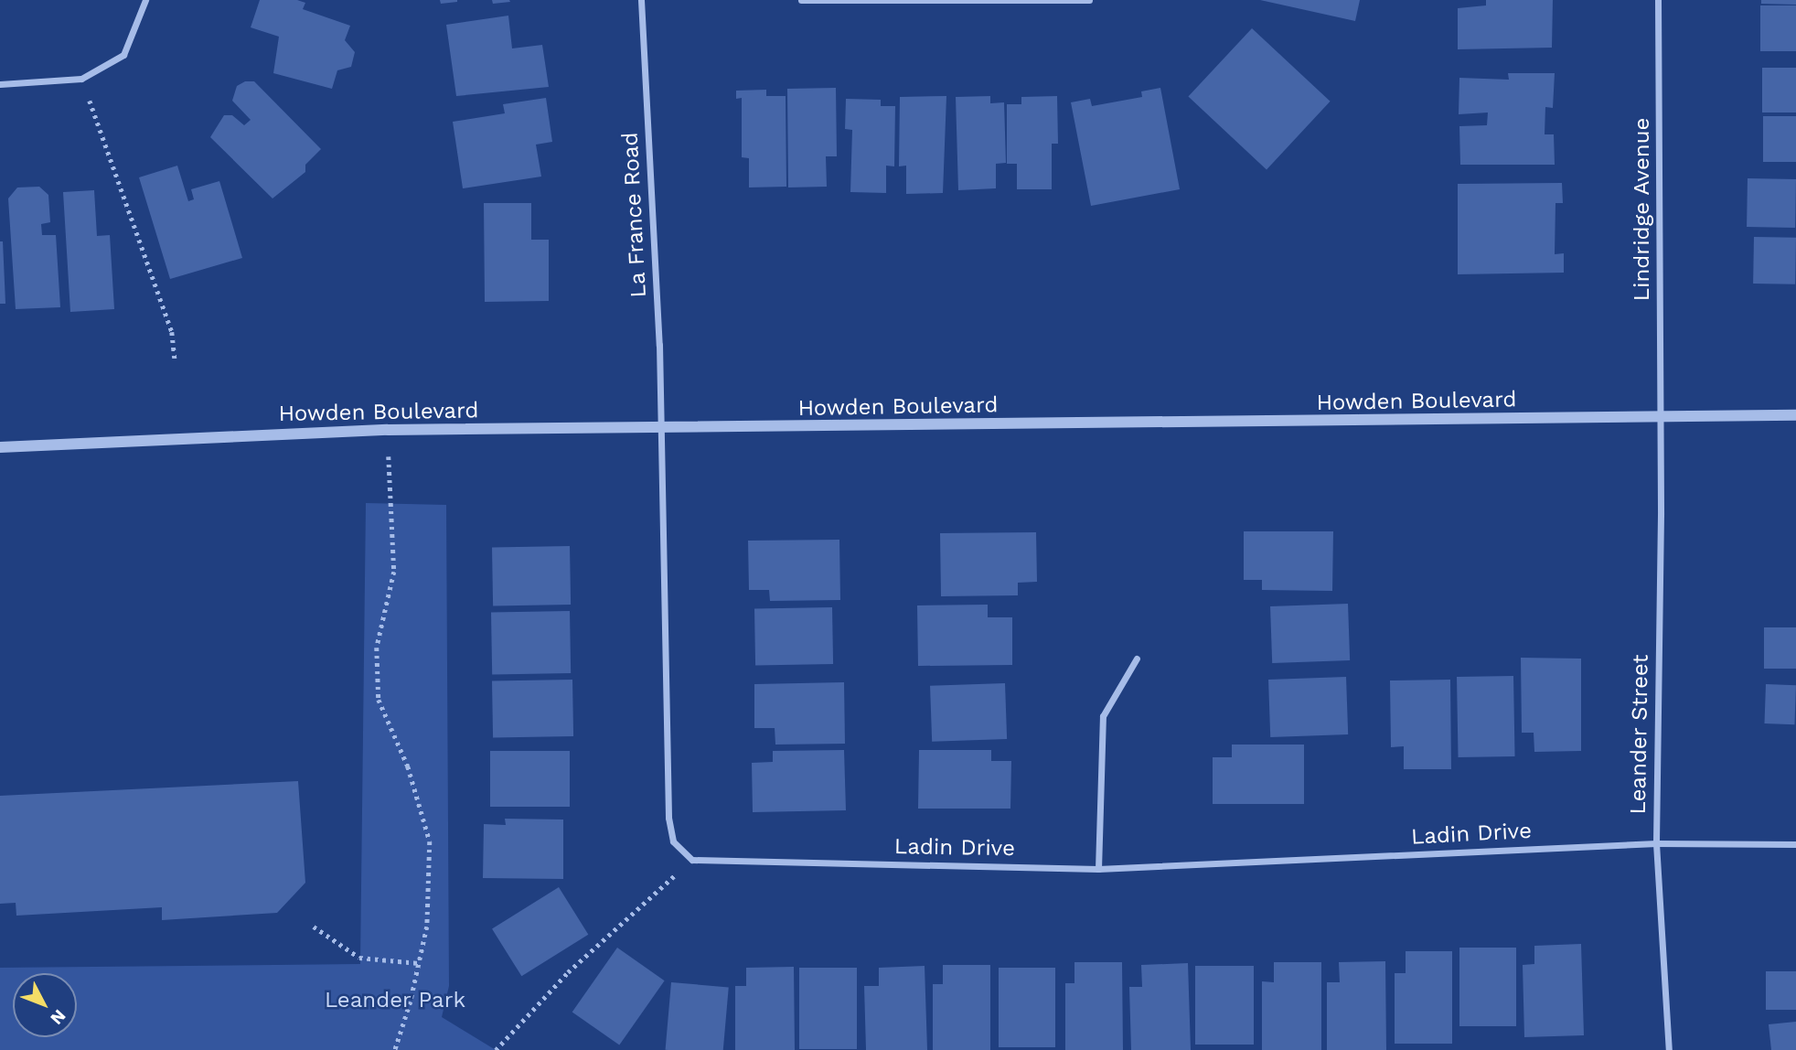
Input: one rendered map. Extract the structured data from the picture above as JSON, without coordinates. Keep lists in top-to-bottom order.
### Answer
{
  "streets": {
    "street": [
      "Lindridge Avenue",
      "La France Road",
      "Howden Boulevard",
      "Leander Street",
      "Ladin Drive"
    ]
  },
  "crossings": [
    ["Lindridge Avenue", "Howden Boulevard"],
    ["Lindridge Avenue", "Leander Street"],
    ["La France Road", "Howden Boulevard"],
    ["Howden Boulevard", "Leander Street"],
    ["Leander Street", "Ladin Drive"]
  ],
  "parks": ["Leander Park"],
  "north": "bottom right"
}
